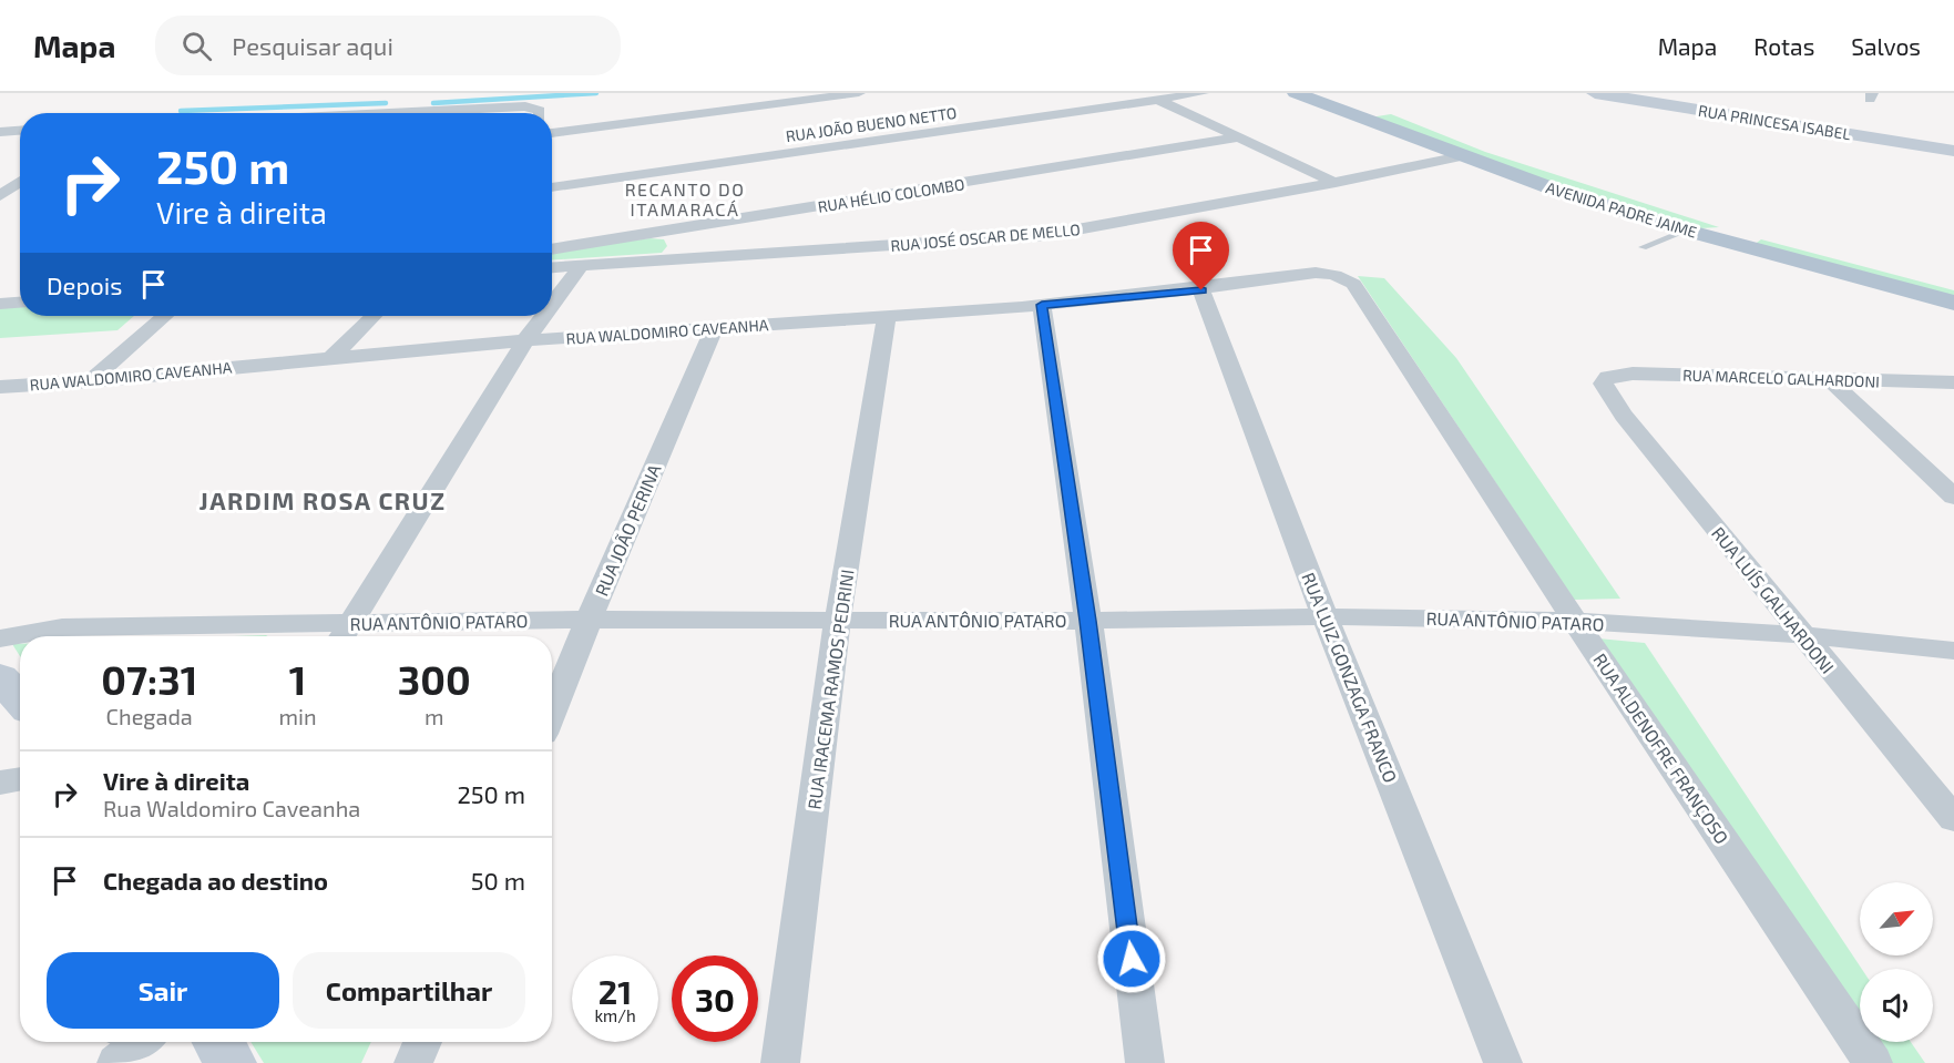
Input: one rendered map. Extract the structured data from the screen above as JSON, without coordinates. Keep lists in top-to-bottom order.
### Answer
{
  "streets": {
    "main road": ["AVENIDA PADRE JAIME"],
    "street": [
      "RUA PRINCESA ISABEL",
      "RUA JOÃO BUENO NETTO",
      "RUA HÉLIO COLOMBO",
      "RUA JOSÉ OSCAR DE MELLO",
      "RUA WALDOMIRO CAVEANHA",
      "RUA MARCELO GALHARDONI",
      "RUA JOÃO PERINA",
      "RUA LUÍS GALHARDONI",
      "RUA ANTÔNIO PATARO",
      "RUA LUIZ GONZAGA FRANCO",
      "RUA IRACEMA RAMOS PEDRINI",
      "RUA ALDENOFRE FRANÇOSO"
    ]
  },
  "crossings": [
    ["AVENIDA PADRE JAIME", "RUA JOSÉ OSCAR DE MELLO"],
    ["RUA WALDOMIRO CAVEANHA", "RUA JOÃO PERINA"],
    ["RUA WALDOMIRO CAVEANHA", "RUA LUIZ GONZAGA FRANCO"],
    ["RUA WALDOMIRO CAVEANHA", "RUA IRACEMA RAMOS PEDRINI"],
    ["RUA WALDOMIRO CAVEANHA", "RUA ALDENOFRE FRANÇOSO"],
    ["RUA MARCELO GALHARDONI", "RUA LUÍS GALHARDONI"],
    ["RUA JOÃO PERINA", "RUA ANTÔNIO PATARO"],
    ["RUA LUÍS GALHARDONI", "RUA ANTÔNIO PATARO"],
    ["RUA ANTÔNIO PATARO", "RUA LUIZ GONZAGA FRANCO"],
    ["RUA ANTÔNIO PATARO", "RUA IRACEMA RAMOS PEDRINI"],
    ["RUA ANTÔNIO PATARO", "RUA ALDENOFRE FRANÇOSO"]
  ],
  "districts": ["RECANTO DO ITAMARACÁ", "JARDIM ROSA CRUZ"],
  "north": "top right",
  "page": {
    "header": "Mapa",
    "search": "Pesquisar aqui",
    "nav": ["Mapa", "Rotas", "Salvos"],
    "turn": ["250 m", "Vire à direita"],
    "then": "Depois",
    "eta": [
      "07:31",
      "Chegada",
      "1",
      "min",
      "300",
      "m"
    ],
    "list": [
      {
        "name": "Vire à direita",
        "note": "Rua Waldomiro Caveanha",
        "value": "250 m"
      },
      {
        "name": "Chegada ao destino",
        "value": "50 m"
      }
    ],
    "buttons": ["Sair", "Compartilhar"],
    "speed": "21 km/h",
    "limit": "30"
  }
}
